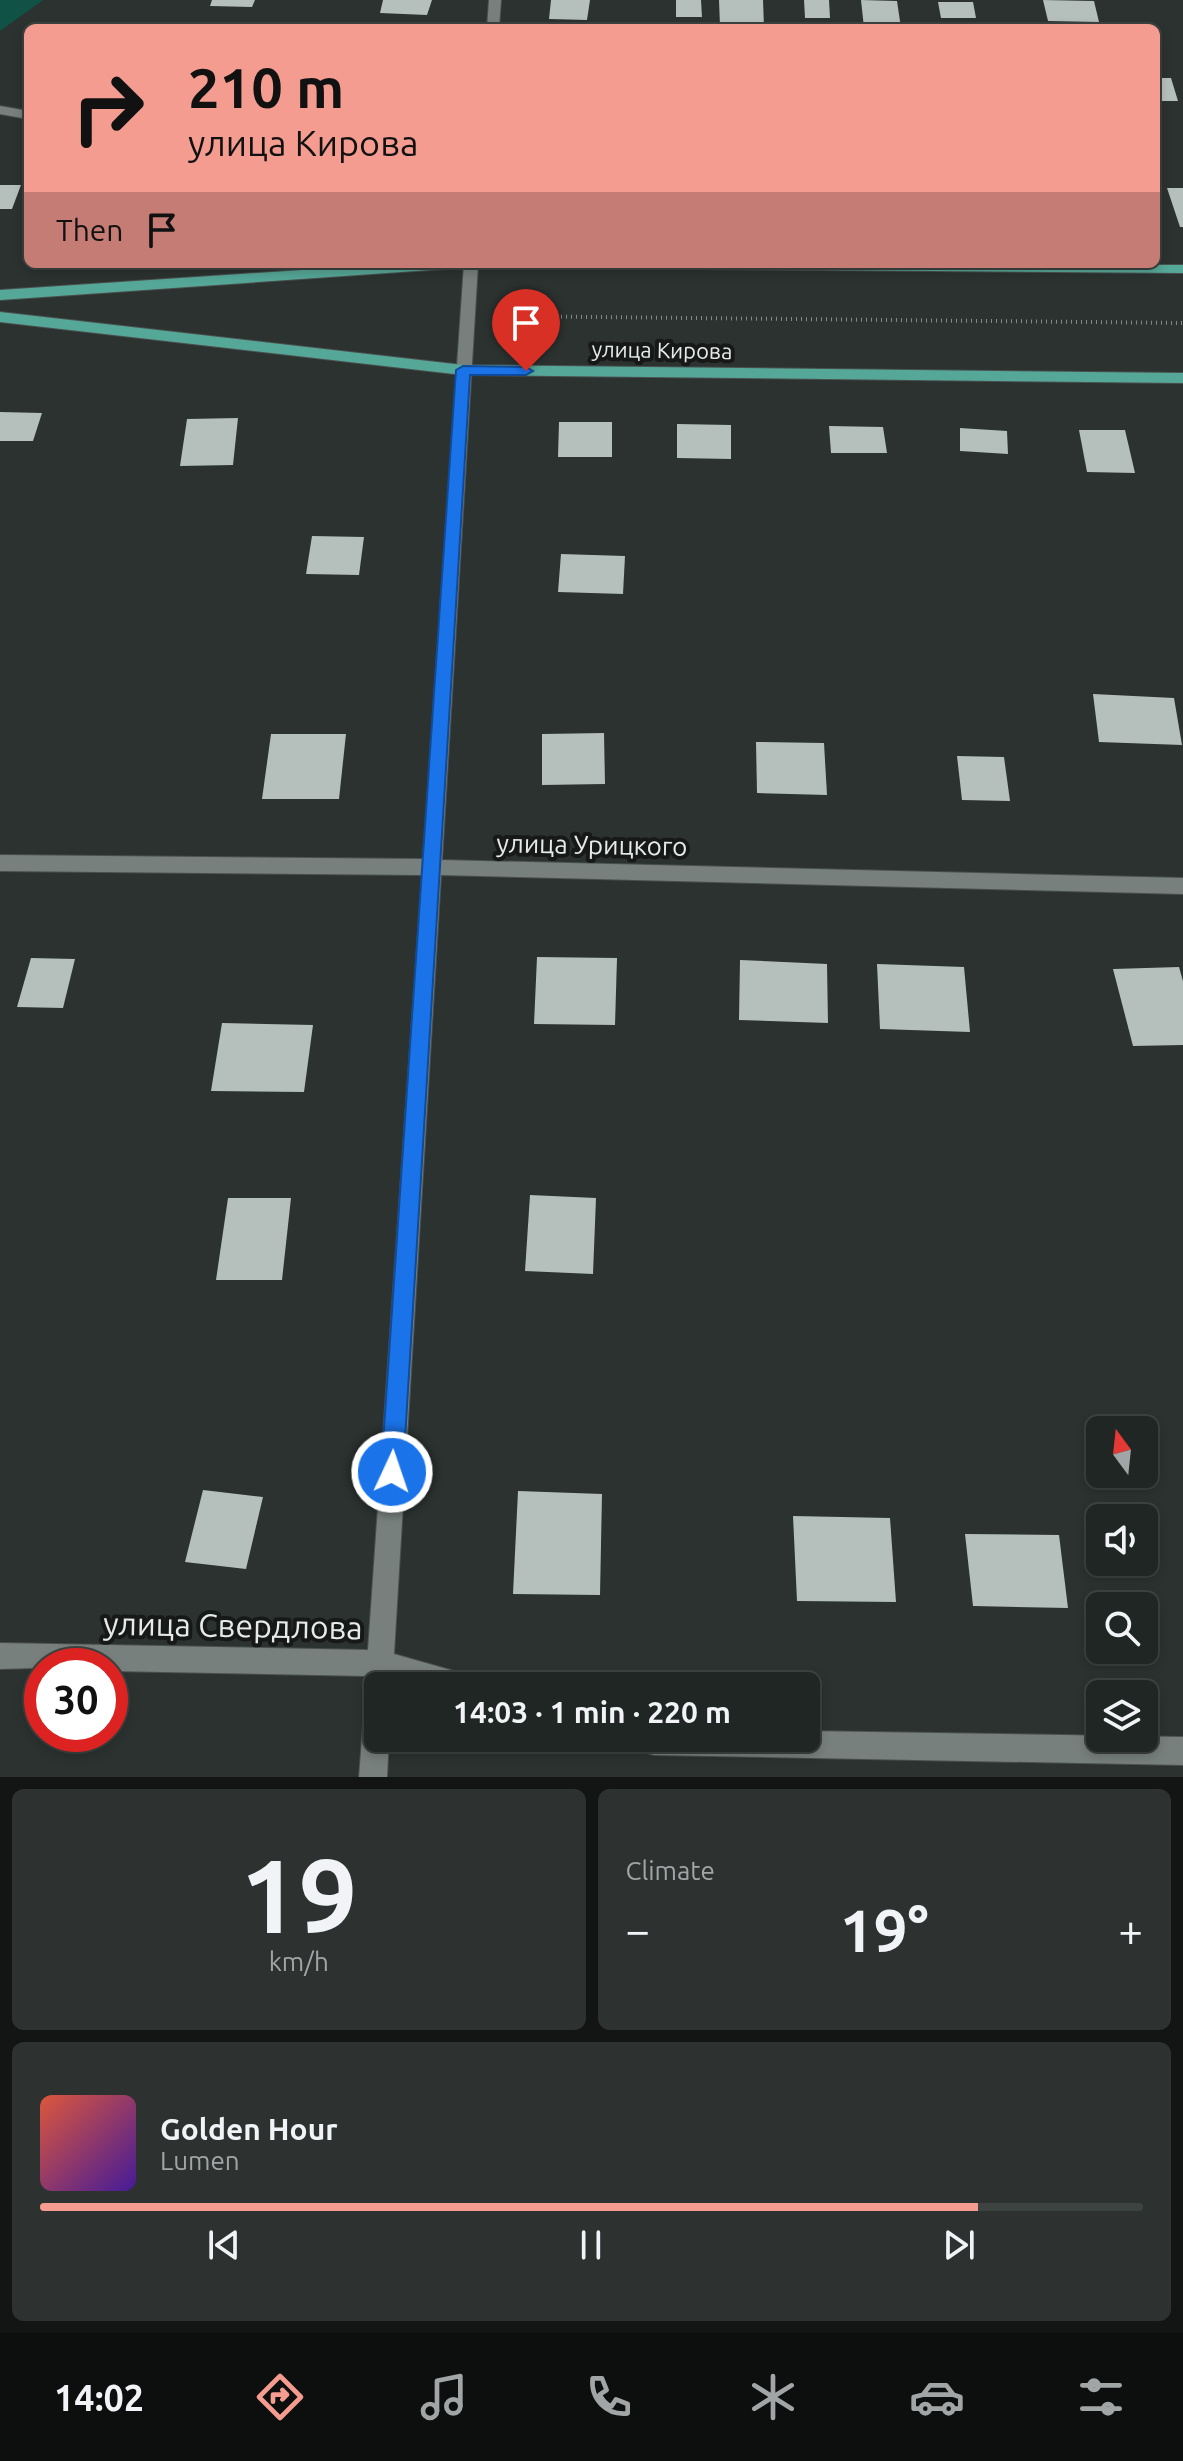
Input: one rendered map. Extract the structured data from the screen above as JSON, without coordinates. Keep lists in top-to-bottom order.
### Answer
{
  "streets": {
    "main road": ["улица Кирова"],
    "street": ["улица Урицкого", "улица Свердлова"]
  },
  "north": "top",
  "page": {
    "turn": ["210 m", "улица Кирова"],
    "then": "Then",
    "limit": "30",
    "trip": "14:03 · 1 min · 220 m",
    "tile": [
      ["19", "km/h"],
      "Climate"
    ],
    "heat": ["−", "19°", "+"],
    "song": ["Golden Hour", "Lumen"],
    "tabs": "14:02"
  }
}
